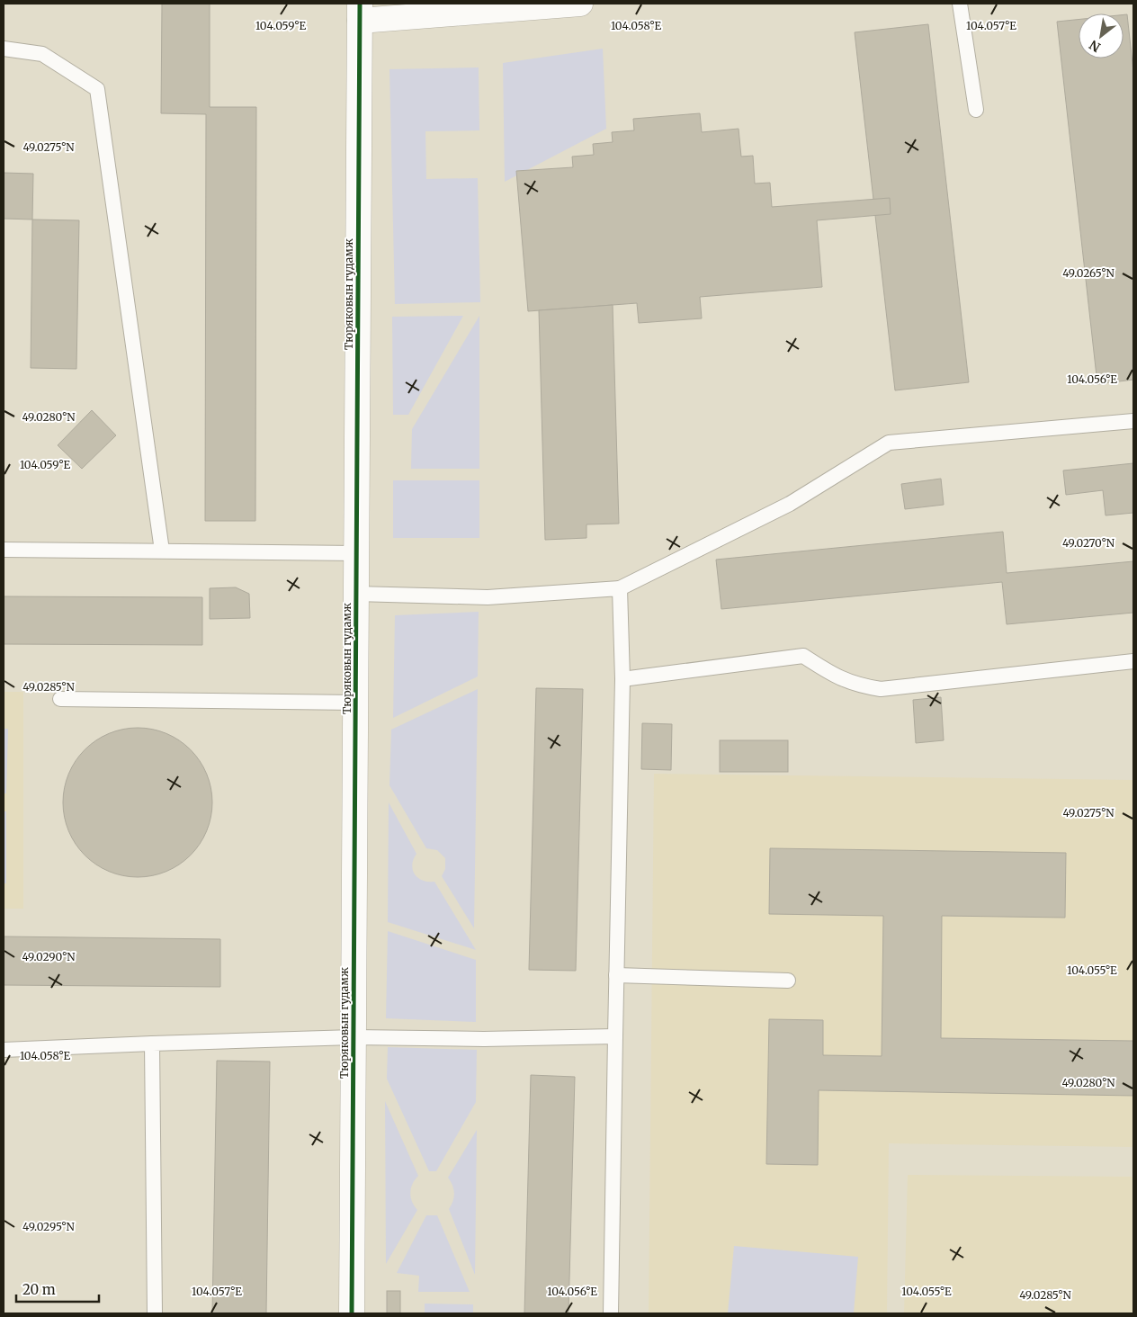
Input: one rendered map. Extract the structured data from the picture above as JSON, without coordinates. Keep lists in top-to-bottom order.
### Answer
{
  "streets": {
    "street": ["Тюряковын гудамж"]
  },
  "scale_bar": "20 m",
  "north": "bottom left",
  "coordinates": [
    "104.059°E",
    "104.058°E",
    "104.057°E",
    "49.0275°N",
    "49.0265°N",
    "104.056°E",
    "49.0280°N",
    "49.0270°N",
    "49.0285°N",
    "49.0290°N",
    "104.055°E",
    "49.0295°N"
  ]
}
